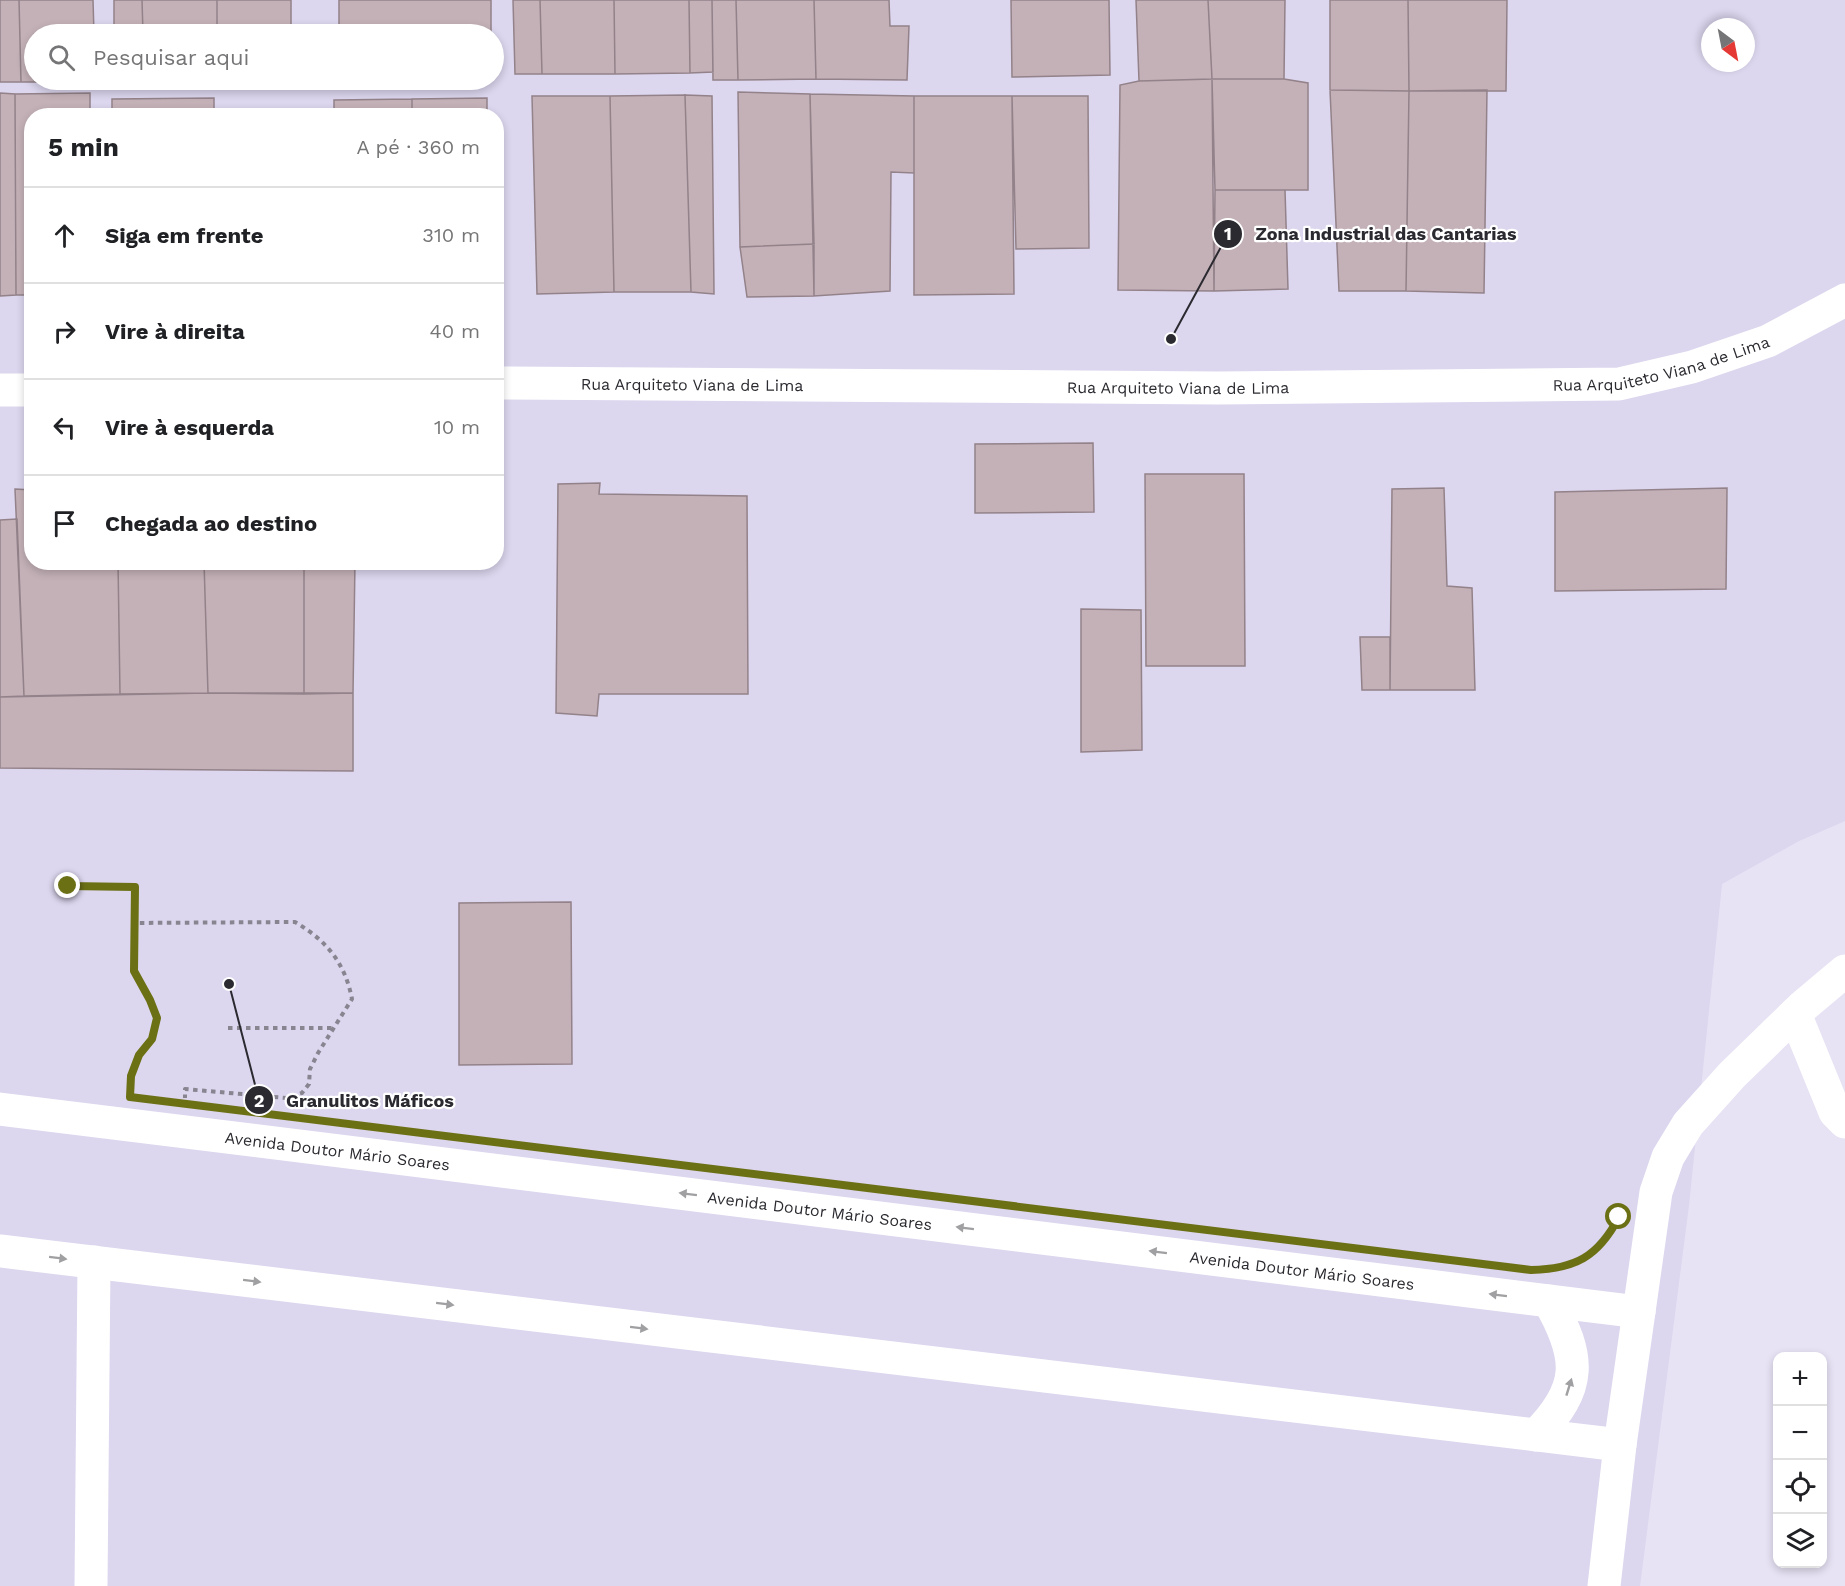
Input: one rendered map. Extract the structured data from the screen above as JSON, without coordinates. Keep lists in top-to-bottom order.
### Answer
{
  "streets": {
    "street": ["Rua Arquiteto Viana de Lima", "Avenida Doutor Mário Soares"]
  },
  "places": ["Zona Industrial das Cantarias", "Granulitos Máficos"],
  "north": "bottom right",
  "page": {
    "search": "Pesquisar aqui",
    "heading": ["5 min", "A pé · 360 m"],
    "list": [
      ["Siga em frente", "310 m"],
      ["Vire à direita", "40 m"],
      ["Vire à esquerda", "10 m"],
      "Chegada ao destino"
    ],
    "map_buttons": ["+", "−"]
  }
}
